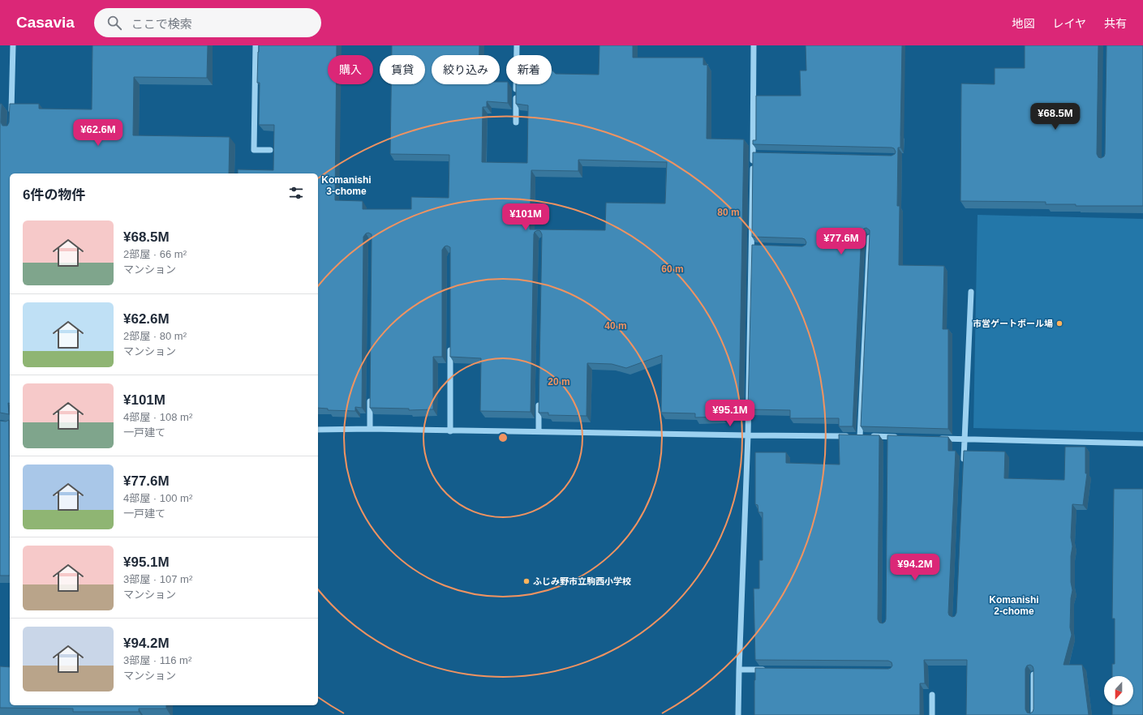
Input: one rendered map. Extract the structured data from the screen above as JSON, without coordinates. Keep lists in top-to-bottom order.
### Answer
{
  "districts": ["Komanishi 3-chome", "Komanishi 2-chome"],
  "places": ["市営ゲートボール場", "ふじみ野市立駒西小学校"],
  "north": "bottom",
  "page": {
    "header": "Casavia",
    "search": "ここで検索",
    "nav": ["地図", "レイヤ", "共有"],
    "chip": [
      "購入",
      "賃貸",
      "絞り込み",
      "新着"
    ],
    "price": [
      "¥68.5M",
      "¥62.6M",
      "¥101M",
      "¥77.6M",
      "¥95.1M",
      "¥94.2M"
    ],
    "heading": "6件の物件",
    "list": [
      {
        "name": "¥68.5M",
        "note": "2部屋 · 66 m² · マンション"
      },
      {
        "name": "¥62.6M",
        "note": "2部屋 · 80 m² · マンション"
      },
      {
        "name": "¥101M",
        "note": "4部屋 · 108 m² · 一戸建て"
      },
      {
        "name": "¥77.6M",
        "note": "4部屋 · 100 m² · 一戸建て"
      },
      {
        "name": "¥95.1M",
        "note": "3部屋 · 107 m² · マンション"
      },
      {
        "name": "¥94.2M",
        "note": "3部屋 · 116 m² · マンション"
      }
    ]
  },
  "rings": [
    "80 m",
    "60 m",
    "40 m",
    "20 m"
  ]
}
